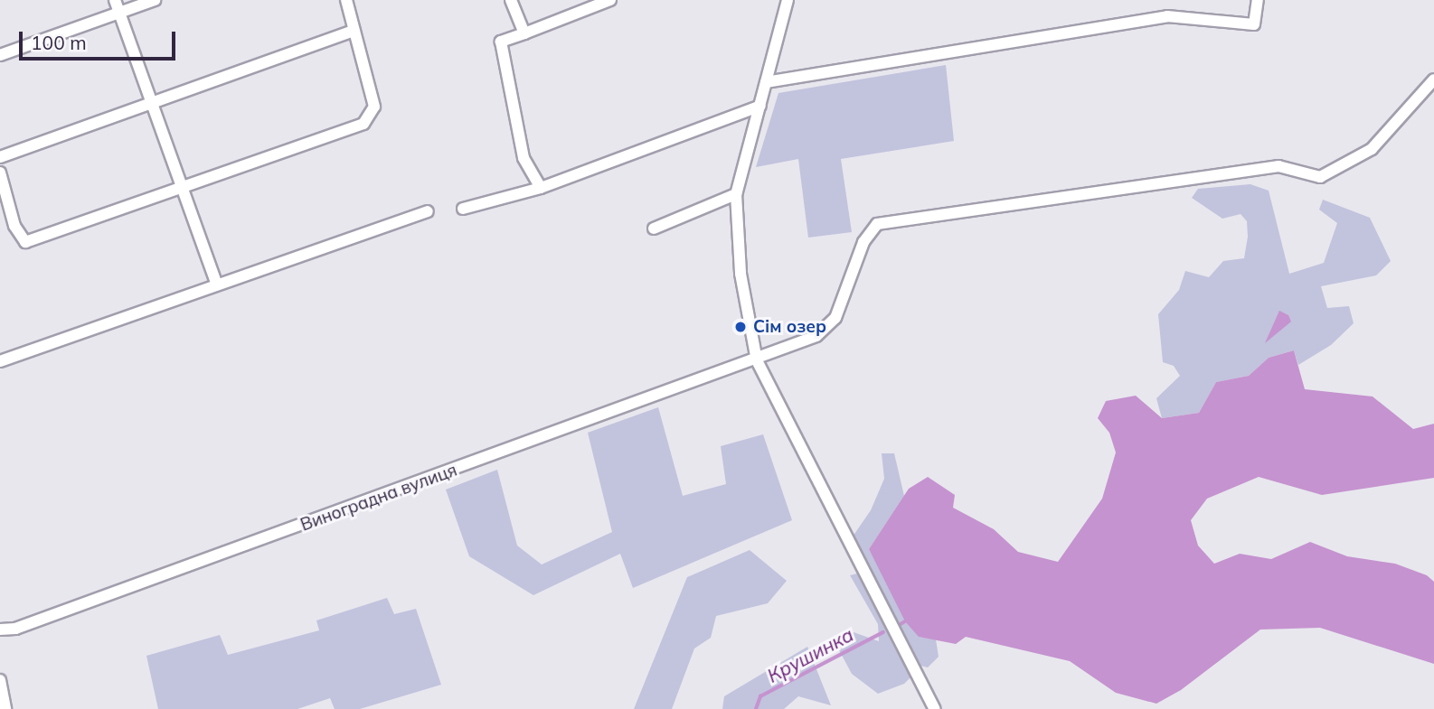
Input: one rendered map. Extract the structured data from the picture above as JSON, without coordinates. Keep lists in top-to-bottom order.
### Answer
{
  "streets": {
    "street": ["Виноградна вулиця"]
  },
  "water": ["Крушинка"],
  "places": ["Сім озер"],
  "scale_bar": "100 m"
}
